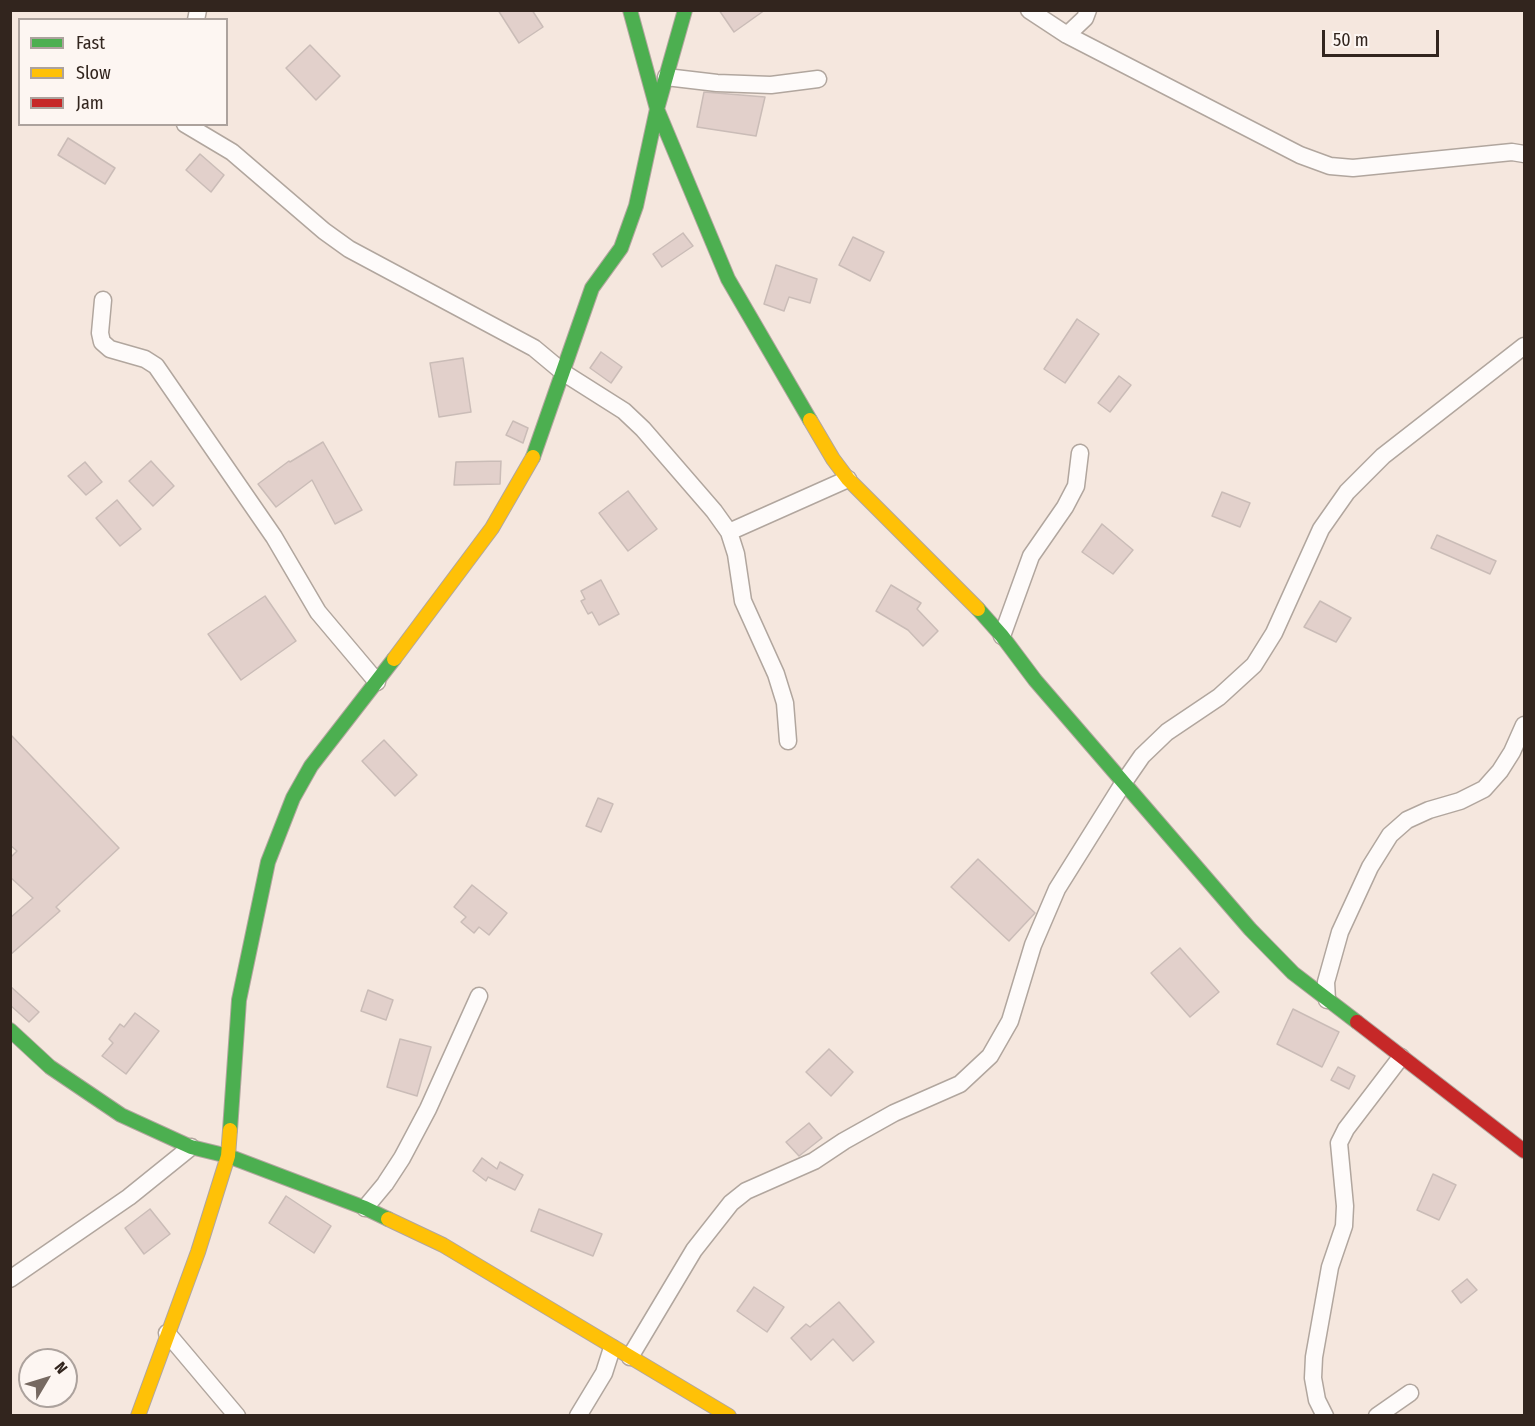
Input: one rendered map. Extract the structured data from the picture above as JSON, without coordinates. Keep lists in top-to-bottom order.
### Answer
{
  "legend": ["Fast", "Slow", "Jam"],
  "scale_bar": "50 m",
  "north": "top right"
}
